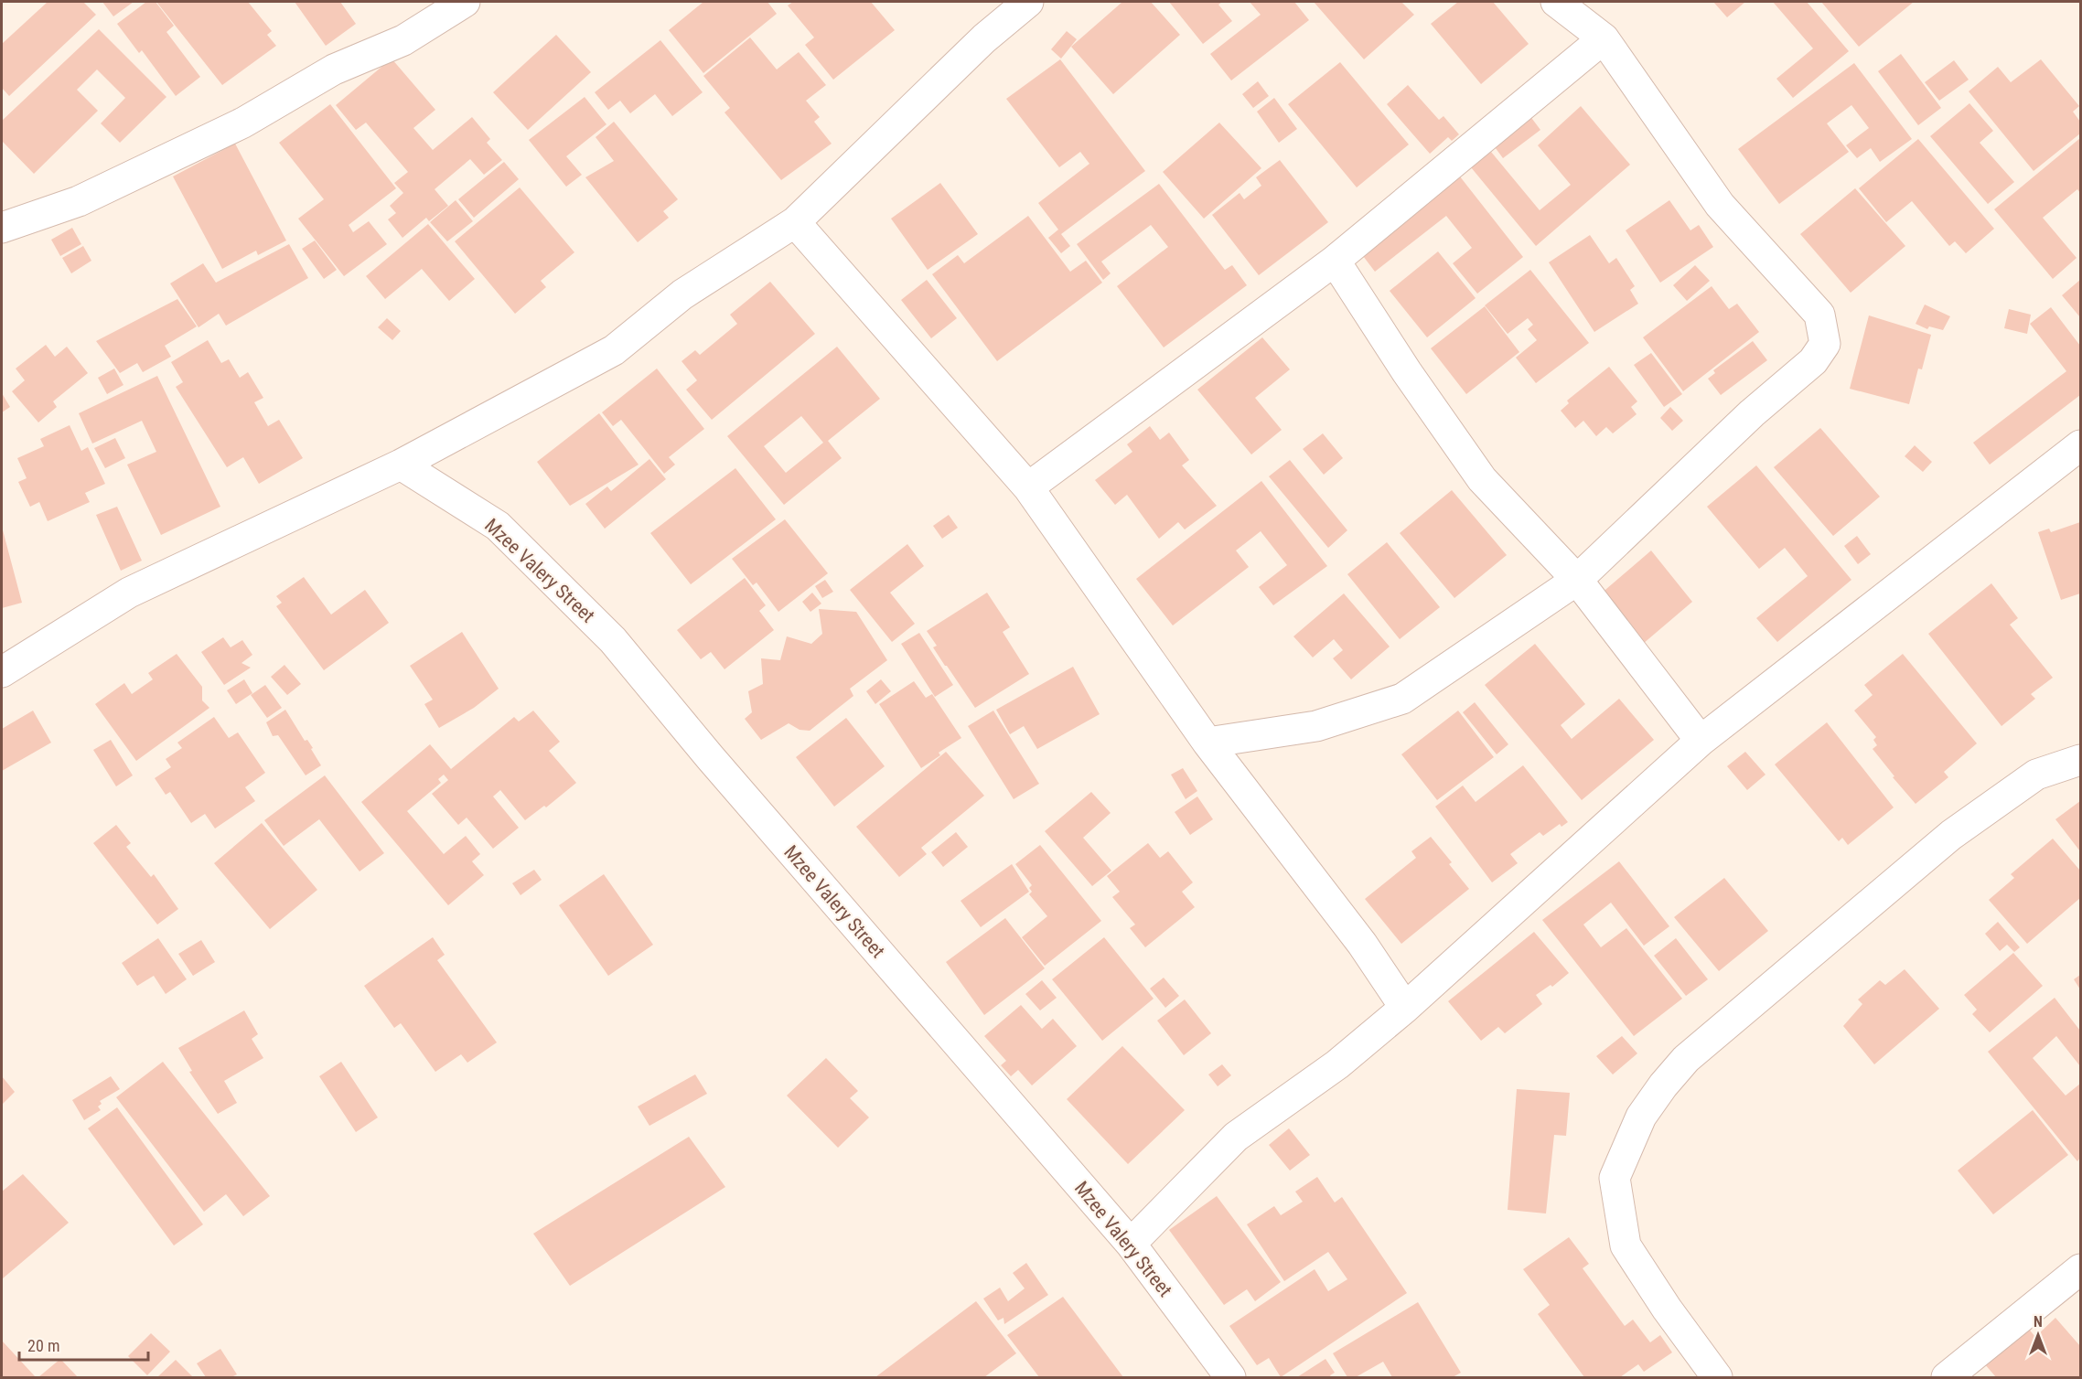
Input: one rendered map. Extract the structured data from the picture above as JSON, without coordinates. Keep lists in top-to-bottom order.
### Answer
{
  "streets": {
    "street": ["Mzee Valery Street"]
  },
  "scale_bar": "20 m",
  "north": "top"
}
